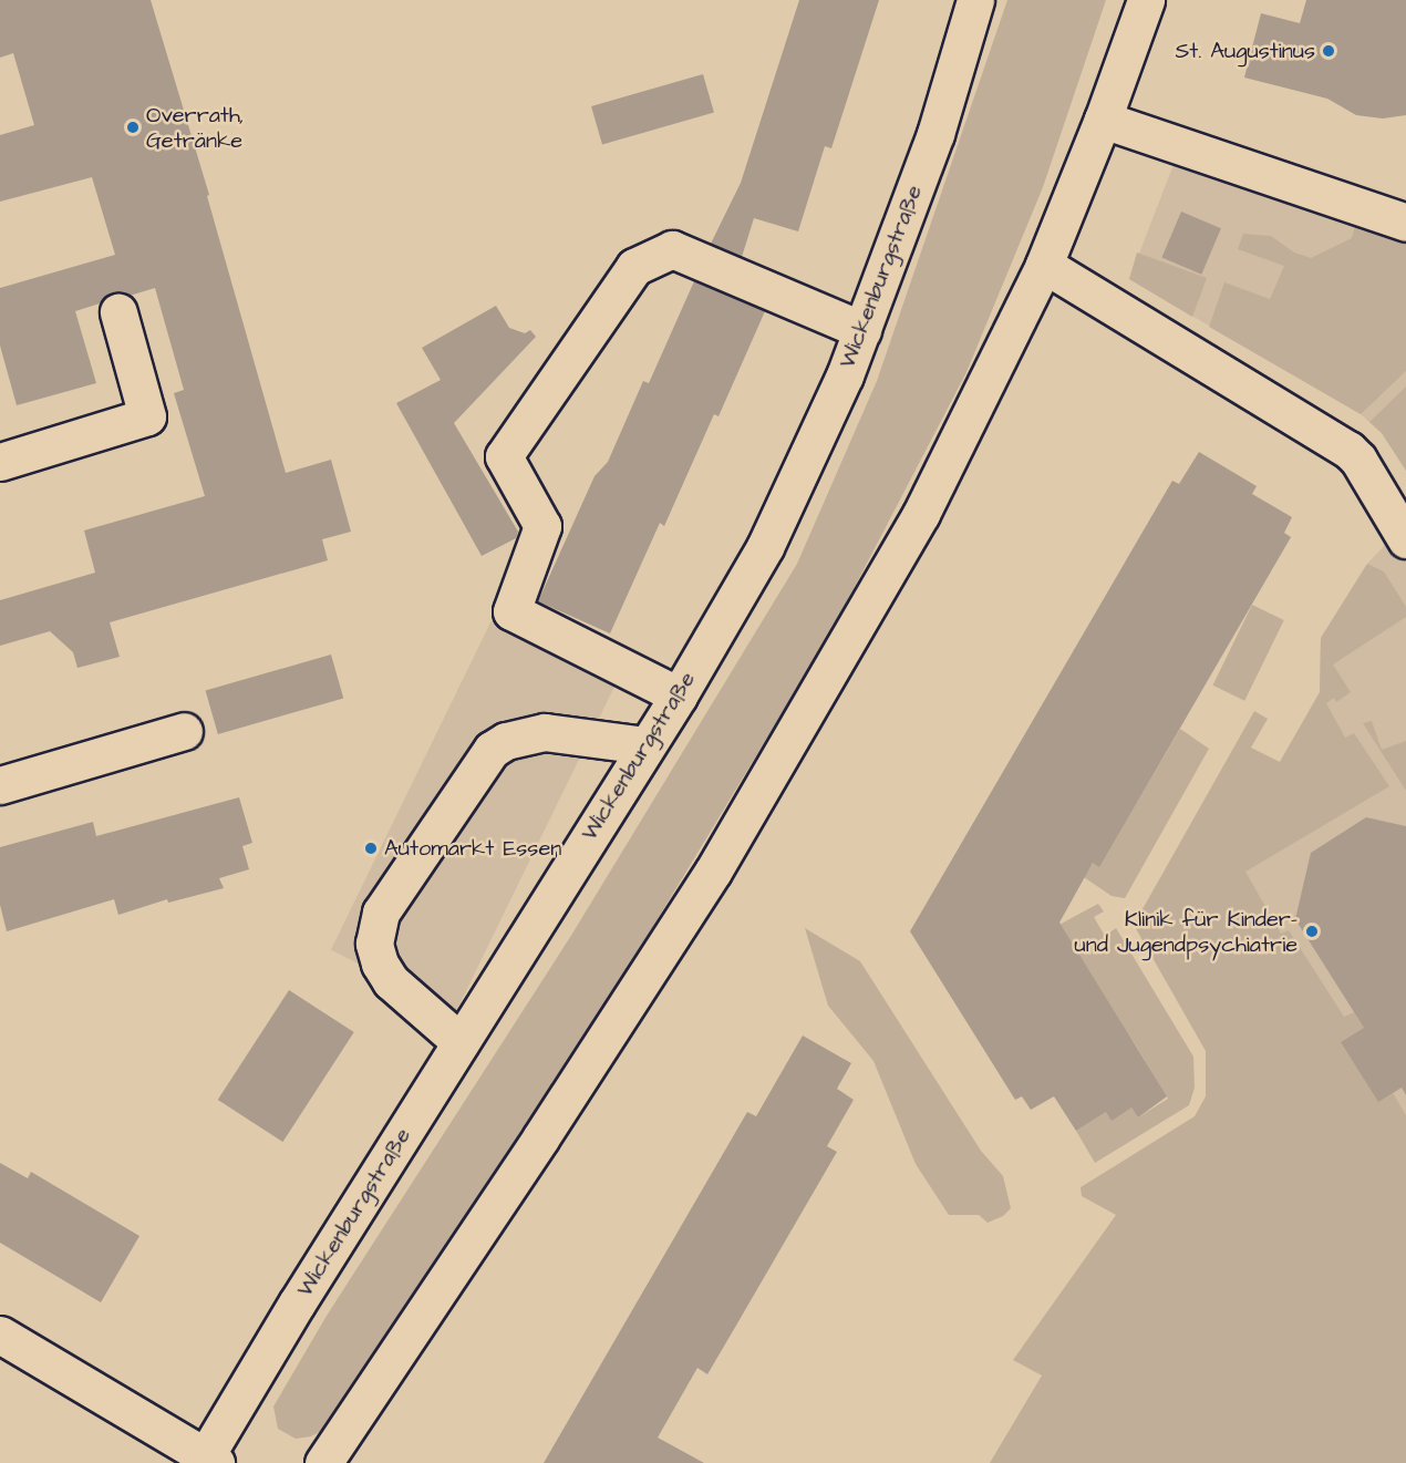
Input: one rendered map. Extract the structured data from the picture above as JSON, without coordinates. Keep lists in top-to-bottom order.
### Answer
{
  "streets": {
    "main road": ["Wickenburgstraße"]
  },
  "places": [
    "St. Augustinus",
    "Overrath, Getränke",
    "Automarkt Essen",
    "Klinik für Kinder- und Jugendpsychiatrie"
  ]
}
